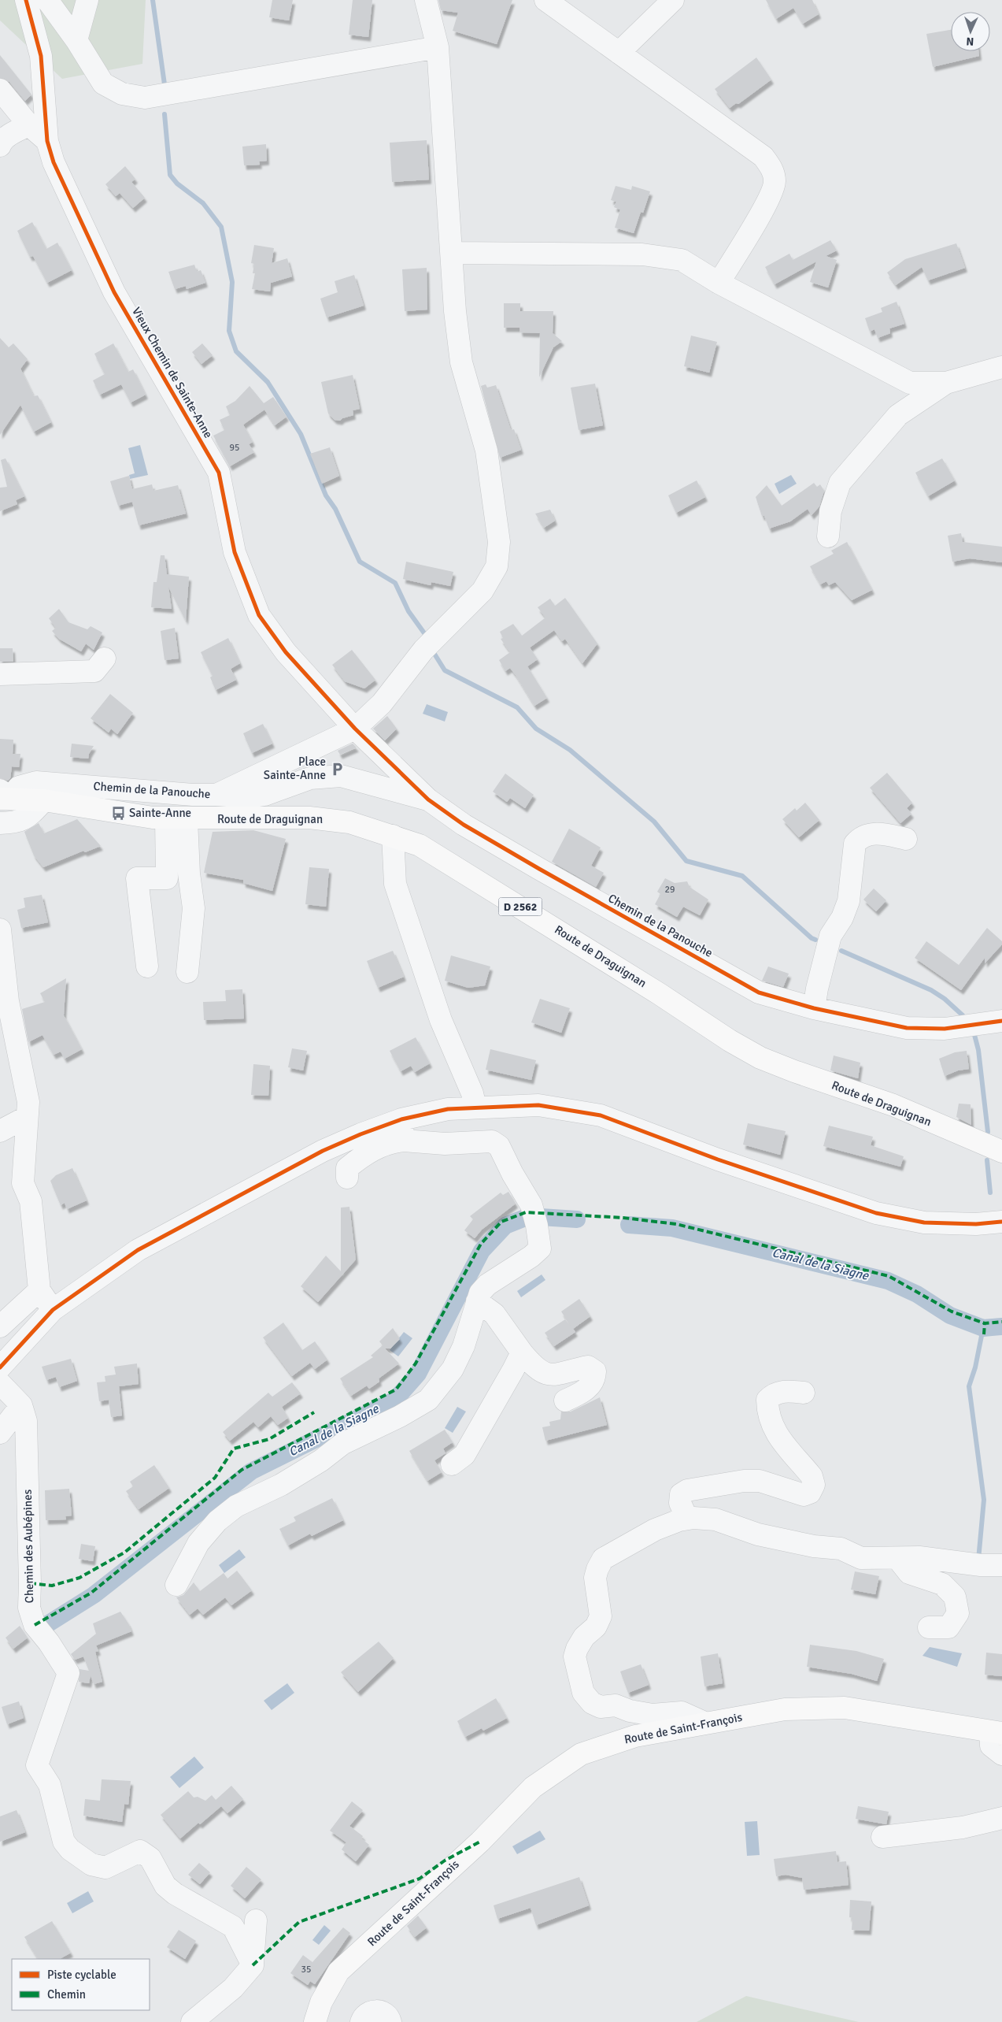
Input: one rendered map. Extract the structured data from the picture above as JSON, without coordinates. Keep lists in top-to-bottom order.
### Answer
{
  "streets": {
    "main road": ["Route de Draguignan", "D 2562", "Route de Saint-François"],
    "street": ["Vieux Chemin de Sainte-Anne", "Chemin de la Panouche", "Chemin des Aubépines"]
  },
  "crossings": [
    ["Vieux Chemin de Sainte-Anne", "Chemin de la Panouche"],
    ["Chemin de la Panouche", "Route de Draguignan"]
  ],
  "water": ["Canal de la Siagne"],
  "places": {
    "parking": ["Place Sainte-Anne"],
    "bus stop": ["Sainte-Anne"]
  },
  "house_numbers": ["95", "29", "35"],
  "legend": ["Piste cyclable", "Chemin"],
  "north": "bottom"
}
